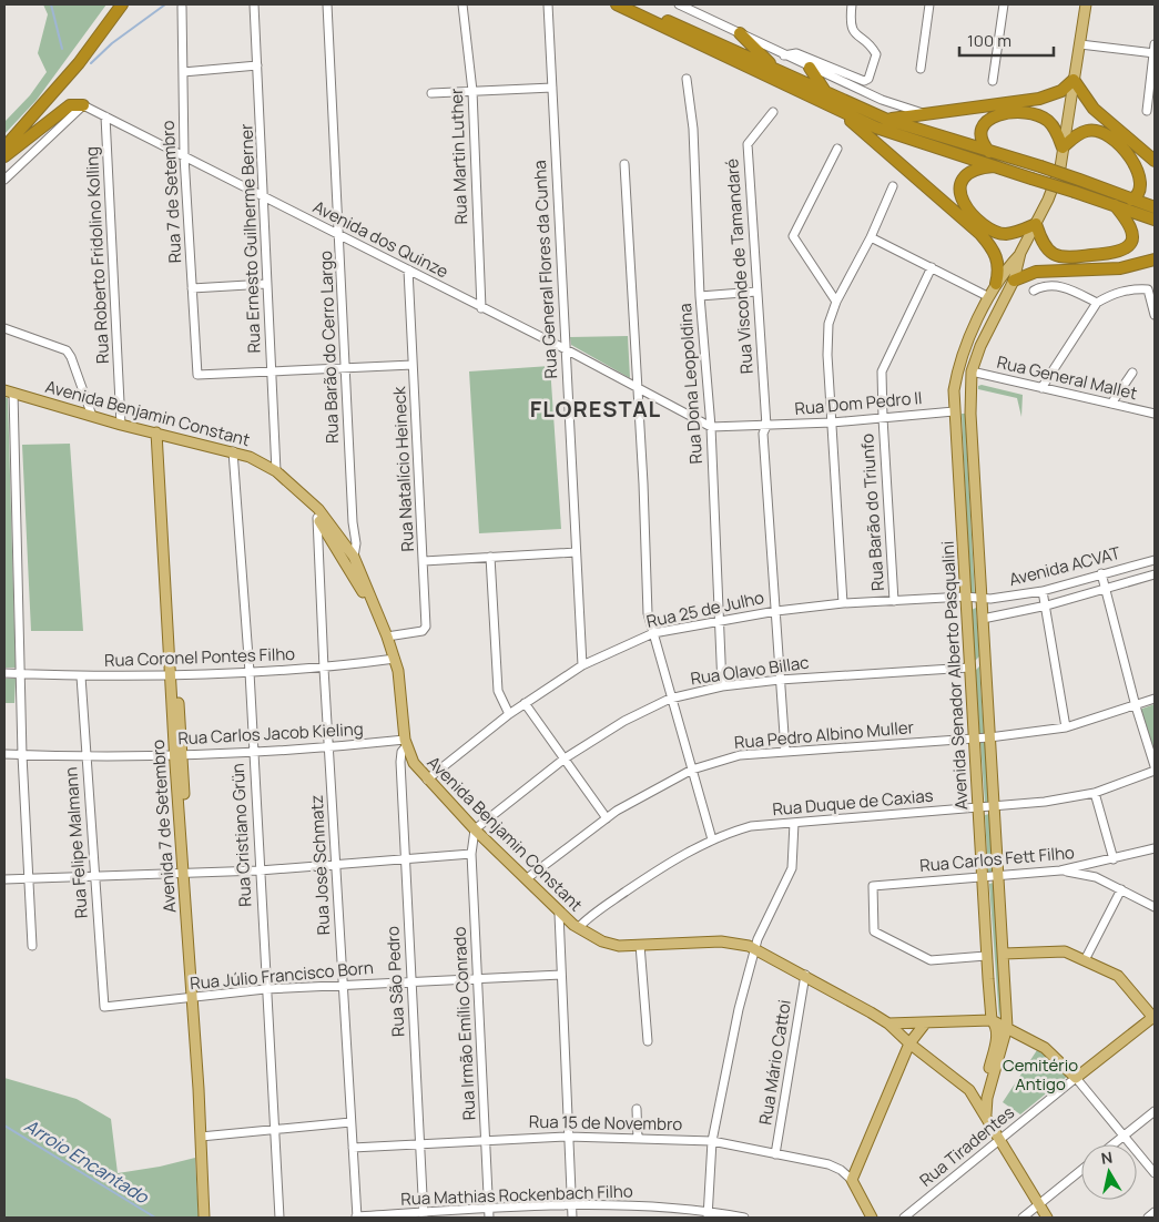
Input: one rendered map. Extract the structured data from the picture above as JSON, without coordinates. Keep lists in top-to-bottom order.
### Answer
{
  "streets": {
    "main road": [
      "Avenida Benjamin Constant",
      "Avenida Senador Alberto Pasqualini",
      "Avenida 7 de Setembro",
      "Rua Tiradentes"
    ],
    "street": [
      "Rua Martin Luther",
      "Rua 7 de Setembro",
      "Rua Ernesto Guilherme Berner",
      "Avenida dos Quinze",
      "Rua Roberto Fridolino Kolling",
      "Rua Visconde de Tamandaré",
      "Rua General Flores da Cunha",
      "Rua Barão do Cerro Largo",
      "Rua General Mallet",
      "Rua Dona Leopoldina",
      "Rua Dom Pedro II",
      "Rua Natalício Heineck",
      "Rua Barão do Triunfo",
      "Avenida ACVAT",
      "Rua 25 de Julho",
      "Rua Coronel Pontes Filho",
      "Rua Olavo Billac",
      "Rua Carlos Jacob Kieling",
      "Rua Pedro Albino Muller",
      "Rua Duque de Caxias",
      "Rua Cristiano Grün",
      "Rua Felipe Malmann",
      "Rua Carlos Fett Filho",
      "Rua José Schmatz",
      "Rua Júlio Francisco Born",
      "Rua São Pedro",
      "Rua Irmão Emílio Conrado",
      "Rua Mário Cattoi",
      "Rua 15 de Novembro",
      "Rua Mathias Rockenbach Filho"
    ]
  },
  "crossings": [
    ["Rua Martin Luther", "Avenida dos Quinze"],
    ["Rua 7 de Setembro", "Rua Ernesto Guilherme Berner"],
    ["Rua 7 de Setembro", "Avenida dos Quinze"],
    ["Rua Ernesto Guilherme Berner", "Avenida dos Quinze"],
    ["Rua Ernesto Guilherme Berner", "Avenida Benjamin Constant"],
    ["Avenida dos Quinze", "Rua Roberto Fridolino Kolling"],
    ["Avenida dos Quinze", "Rua Visconde de Tamandaré"],
    ["Avenida dos Quinze", "Rua General Flores da Cunha"],
    ["Avenida dos Quinze", "Rua Barão do Cerro Largo"],
    ["Avenida dos Quinze", "Rua Dona Leopoldina"],
    ["Avenida dos Quinze", "Rua Dom Pedro II"],
    ["Avenida dos Quinze", "Rua Natalício Heineck"],
    ["Rua Roberto Fridolino Kolling", "Avenida Benjamin Constant"],
    ["Rua Visconde de Tamandaré", "Rua Dom Pedro II"],
    ["Rua Visconde de Tamandaré", "Rua 25 de Julho"],
    ["Rua Visconde de Tamandaré", "Rua Olavo Billac"],
    ["Rua Visconde de Tamandaré", "Rua Pedro Albino Muller"],
    ["Rua General Flores da Cunha", "Rua 25 de Julho"],
    ["Rua Barão do Cerro Largo", "Avenida Benjamin Constant"],
    ["Rua General Mallet", "Avenida Senador Alberto Pasqualini"],
    ["Rua Dona Leopoldina", "Rua 25 de Julho"],
    ["Rua Dona Leopoldina", "Rua Olavo Billac"],
    ["Rua Dom Pedro II", "Rua Barão do Triunfo"],
    ["Rua Dom Pedro II", "Avenida Senador Alberto Pasqualini"],
    ["Avenida Benjamin Constant", "Rua Natalício Heineck"],
    ["Avenida Benjamin Constant", "Rua 25 de Julho"],
    ["Avenida Benjamin Constant", "Rua Coronel Pontes Filho"],
    ["Avenida Benjamin Constant", "Rua Olavo Billac"],
    ["Avenida Benjamin Constant", "Avenida Senador Alberto Pasqualini"],
    ["Avenida Benjamin Constant", "Rua Carlos Jacob Kieling"],
    ["Avenida Benjamin Constant", "Rua Pedro Albino Muller"],
    ["Avenida Benjamin Constant", "Rua Duque de Caxias"],
    ["Avenida Benjamin Constant", "Avenida 7 de Setembro"],
    ["Avenida Benjamin Constant", "Rua Cristiano Grün"],
    ["Avenida Benjamin Constant", "Rua José Schmatz"],
    ["Avenida Benjamin Constant", "Rua São Pedro"],
    ["Avenida Benjamin Constant", "Rua Irmão Emílio Conrado"],
    ["Avenida Benjamin Constant", "Rua Mário Cattoi"],
    ["Avenida Benjamin Constant", "Rua Tiradentes"],
    ["Rua Barão do Triunfo", "Rua 25 de Julho"],
    ["Avenida ACVAT", "Rua 25 de Julho"],
    ["Avenida ACVAT", "Avenida Senador Alberto Pasqualini"],
    ["Rua 25 de Julho", "Avenida Senador Alberto Pasqualini"],
    ["Rua Coronel Pontes Filho", "Avenida 7 de Setembro"],
    ["Rua Coronel Pontes Filho", "Rua Cristiano Grün"],
    ["Rua Coronel Pontes Filho", "Rua Felipe Malmann"],
    ["Rua Coronel Pontes Filho", "Rua José Schmatz"],
    ["Rua Olavo Billac", "Avenida Senador Alberto Pasqualini"],
    ["Rua Olavo Billac", "Rua Irmão Emílio Conrado"],
    ["Avenida Senador Alberto Pasqualini", "Rua Pedro Albino Muller"],
    ["Avenida Senador Alberto Pasqualini", "Rua Duque de Caxias"],
    ["Avenida Senador Alberto Pasqualini", "Rua Carlos Fett Filho"],
    ["Rua Carlos Jacob Kieling", "Avenida 7 de Setembro"],
    ["Rua Carlos Jacob Kieling", "Rua Cristiano Grün"],
    ["Rua Carlos Jacob Kieling", "Rua Felipe Malmann"],
    ["Rua Carlos Jacob Kieling", "Rua José Schmatz"],
    ["Rua Carlos Jacob Kieling", "Rua São Pedro"],
    ["Avenida 7 de Setembro", "Rua Júlio Francisco Born"],
    ["Rua Cristiano Grün", "Rua Júlio Francisco Born"],
    ["Rua Felipe Malmann", "Rua Júlio Francisco Born"],
    ["Rua José Schmatz", "Rua Júlio Francisco Born"],
    ["Rua José Schmatz", "Rua 15 de Novembro"],
    ["Rua José Schmatz", "Rua Mathias Rockenbach Filho"],
    ["Rua Júlio Francisco Born", "Rua São Pedro"],
    ["Rua Júlio Francisco Born", "Rua Irmão Emílio Conrado"],
    ["Rua São Pedro", "Rua 15 de Novembro"],
    ["Rua São Pedro", "Rua Mathias Rockenbach Filho"],
    ["Rua Irmão Emílio Conrado", "Rua 15 de Novembro"],
    ["Rua Irmão Emílio Conrado", "Rua Mathias Rockenbach Filho"],
    ["Rua Mário Cattoi", "Rua 15 de Novembro"]
  ],
  "districts": ["FLORESTAL"],
  "water": ["Arroio Encantado"],
  "parks": ["Cemitério Antigo"],
  "scale_bar": "100 m",
  "north": "top"
}
